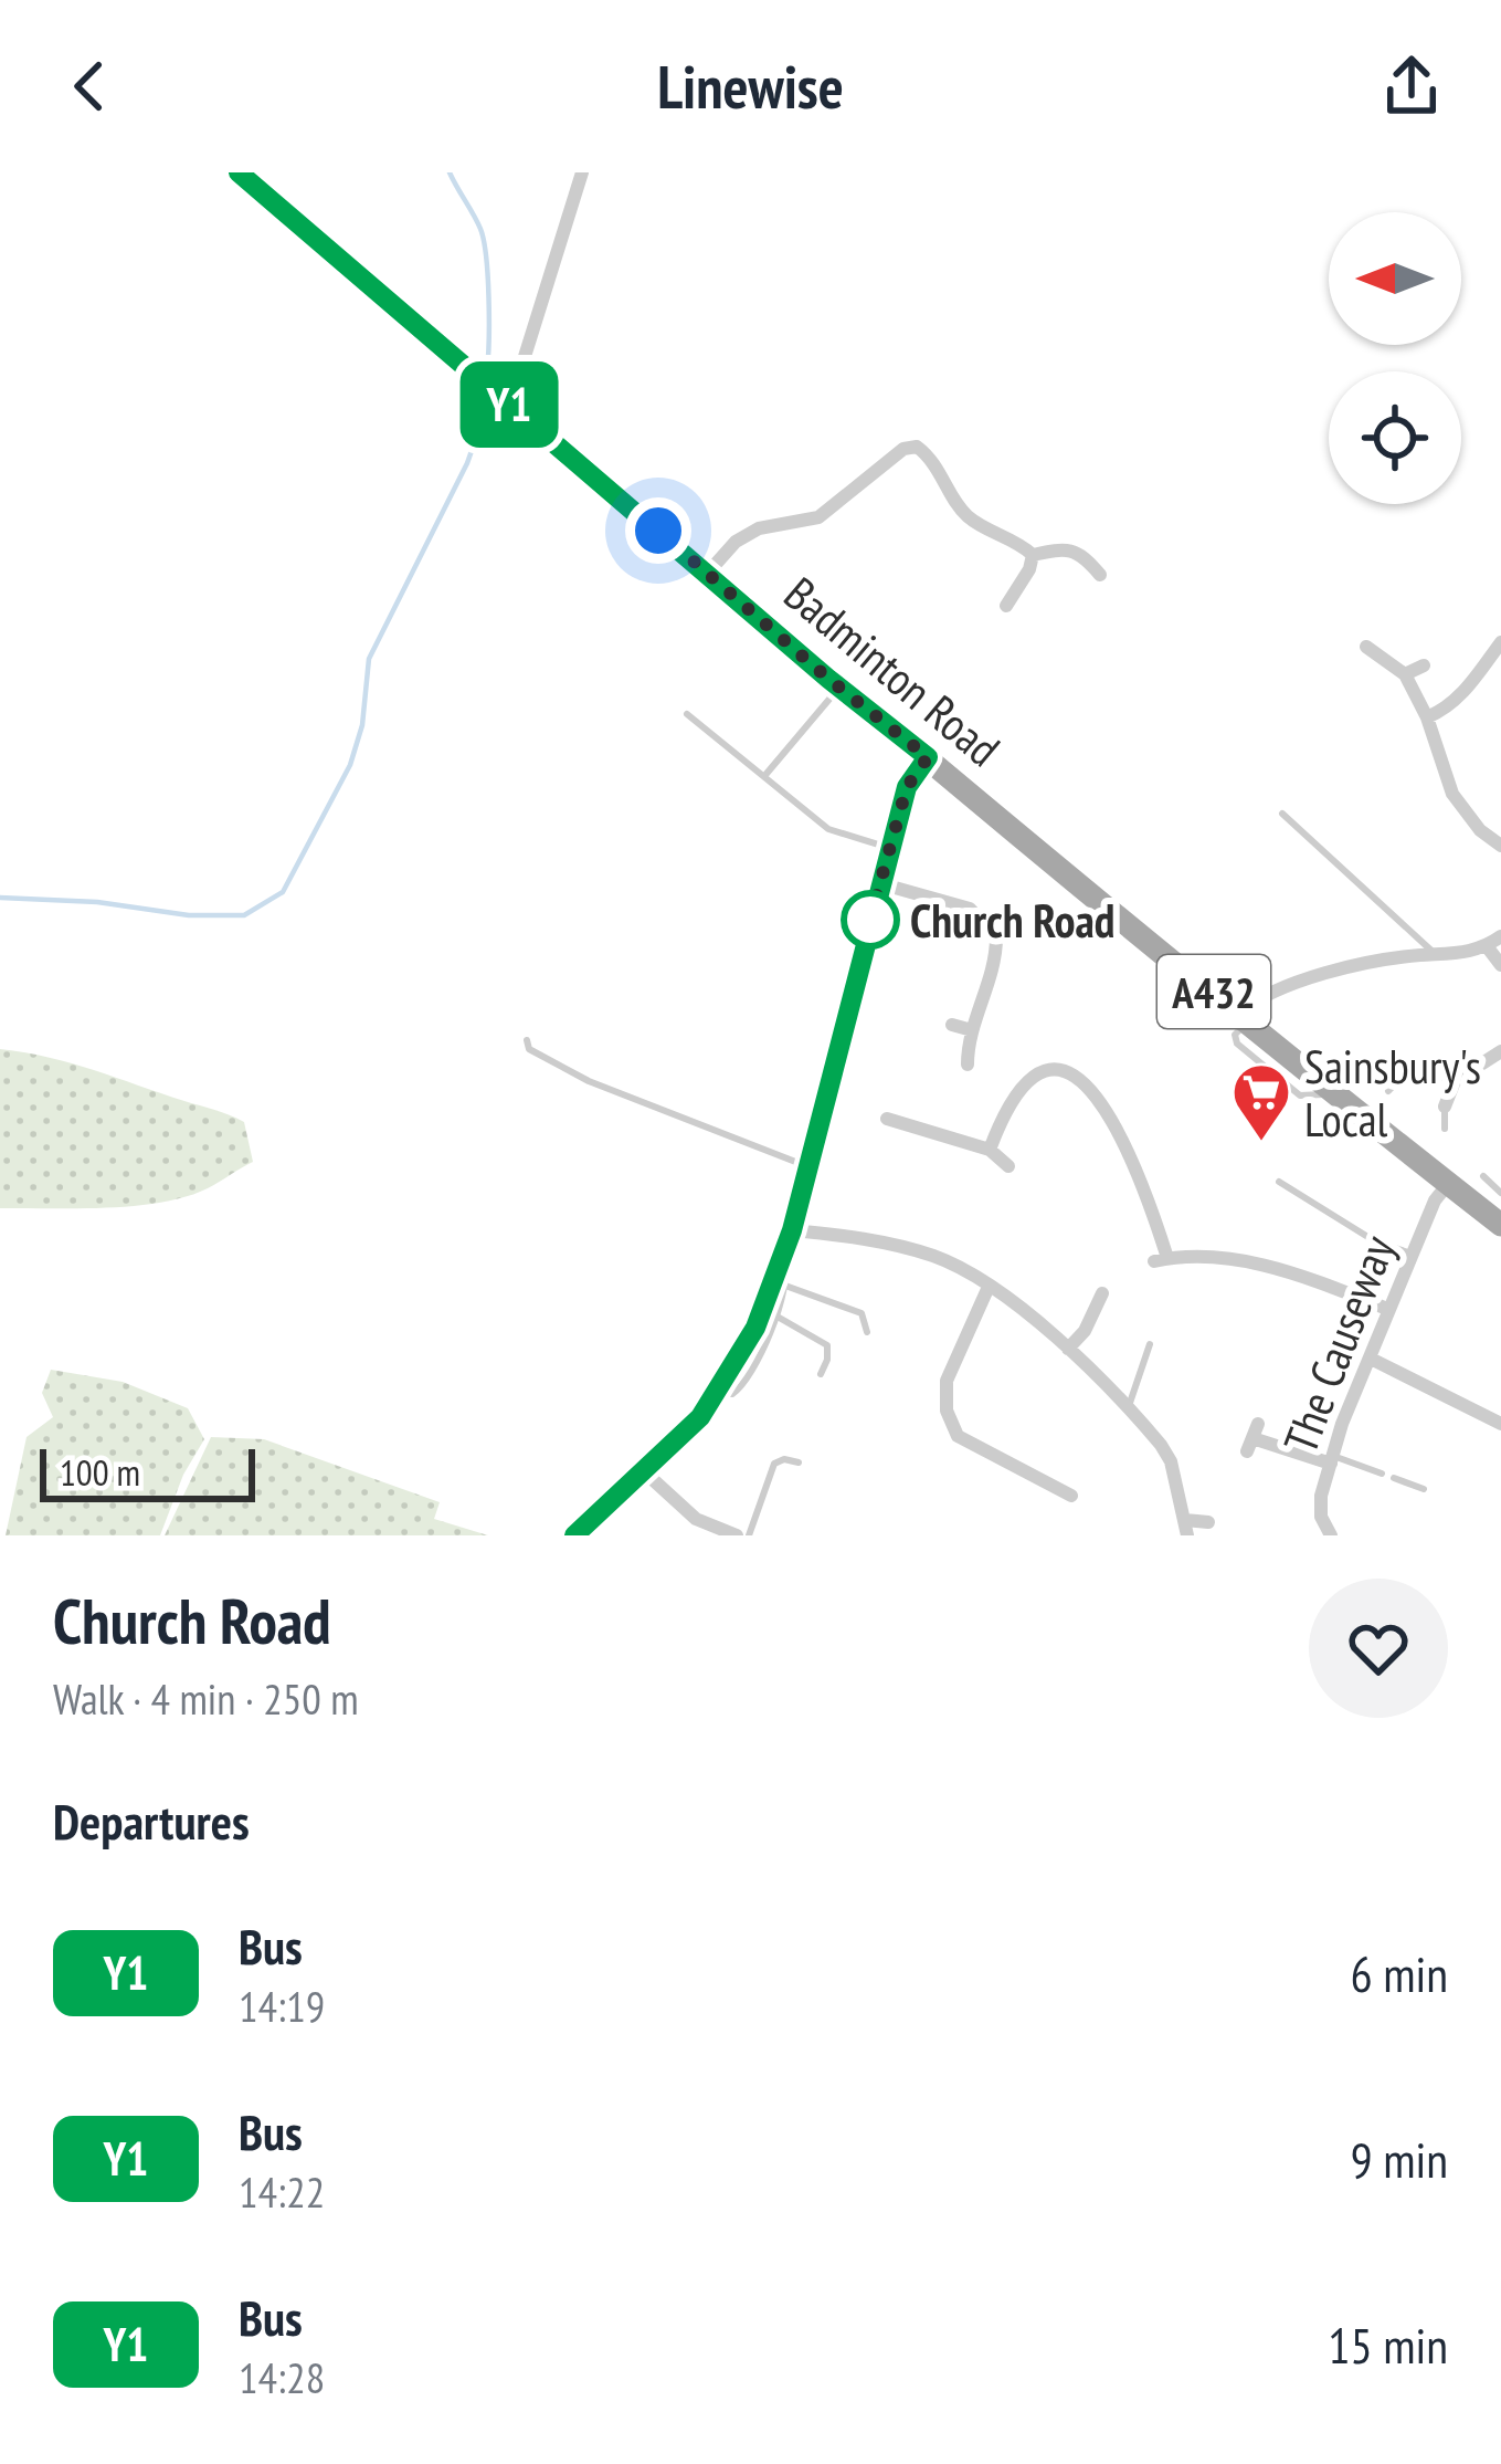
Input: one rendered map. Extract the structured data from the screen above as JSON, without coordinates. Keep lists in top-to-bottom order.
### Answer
{
  "streets": {
    "main road": ["Badminton Road", "A432"],
    "street": ["The Causeway"]
  },
  "crossings": [
    ["Badminton Road", "The Causeway"]
  ],
  "places": {
    "other": ["Church Road"],
    "supermarket": ["Sainsbury's Local"]
  },
  "lines": ["bus line Y1"],
  "scale_bar": "100 m",
  "north": "left",
  "page": {
    "header": "Linewise",
    "on_map": "Y1",
    "scale": "100 m",
    "heading": [
      ["Church Road", "Walk · 4 min · 250 m"],
      "Departures"
    ],
    "list": [
      {
        "mark": "Y1",
        "name": "Bus",
        "note": "14:19",
        "value": "6 min"
      },
      {
        "mark": "Y1",
        "name": "Bus",
        "note": "14:22",
        "value": "9 min"
      },
      {
        "mark": "Y1",
        "name": "Bus",
        "note": "14:28",
        "value": "15 min"
      }
    ]
  }
}
